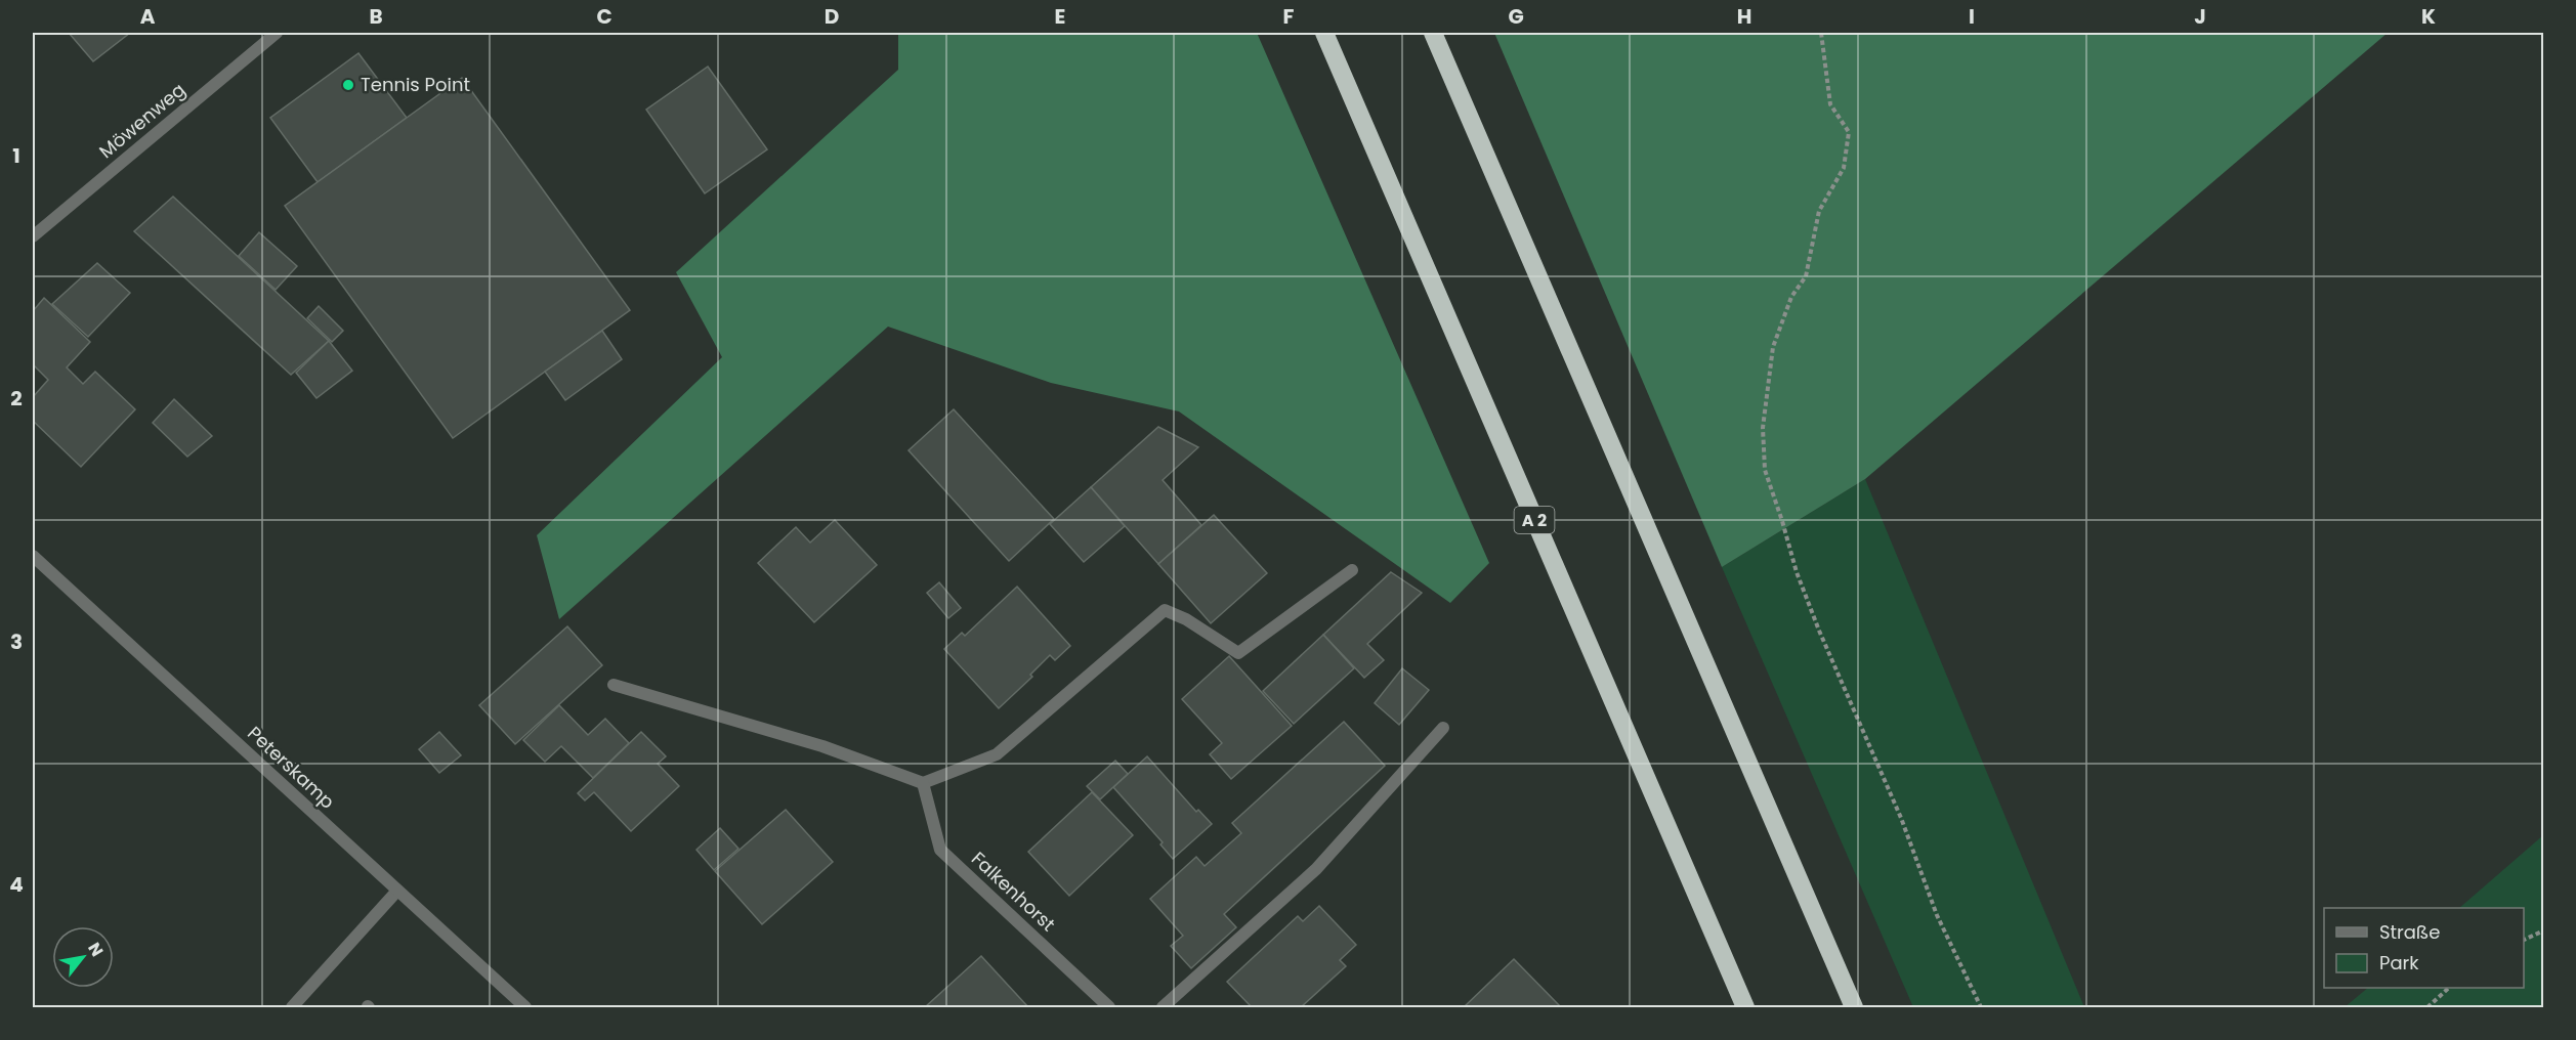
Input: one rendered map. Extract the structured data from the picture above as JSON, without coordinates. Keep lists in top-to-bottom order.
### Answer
{
  "streets": {
    "highway": ["A 2"],
    "street": ["Möwenweg", "Peterskamp", "Falkenhorst"]
  },
  "places": ["Tennis Point"],
  "legend": ["Straße", "Park"],
  "north": "top right",
  "grid": {
    "columns": [
      "A",
      "B",
      "C",
      "D",
      "E",
      "F",
      "G",
      "H",
      "I",
      "J",
      "K"
    ],
    "rows": [
      "1",
      "2",
      "3",
      "4"
    ]
  }
}
